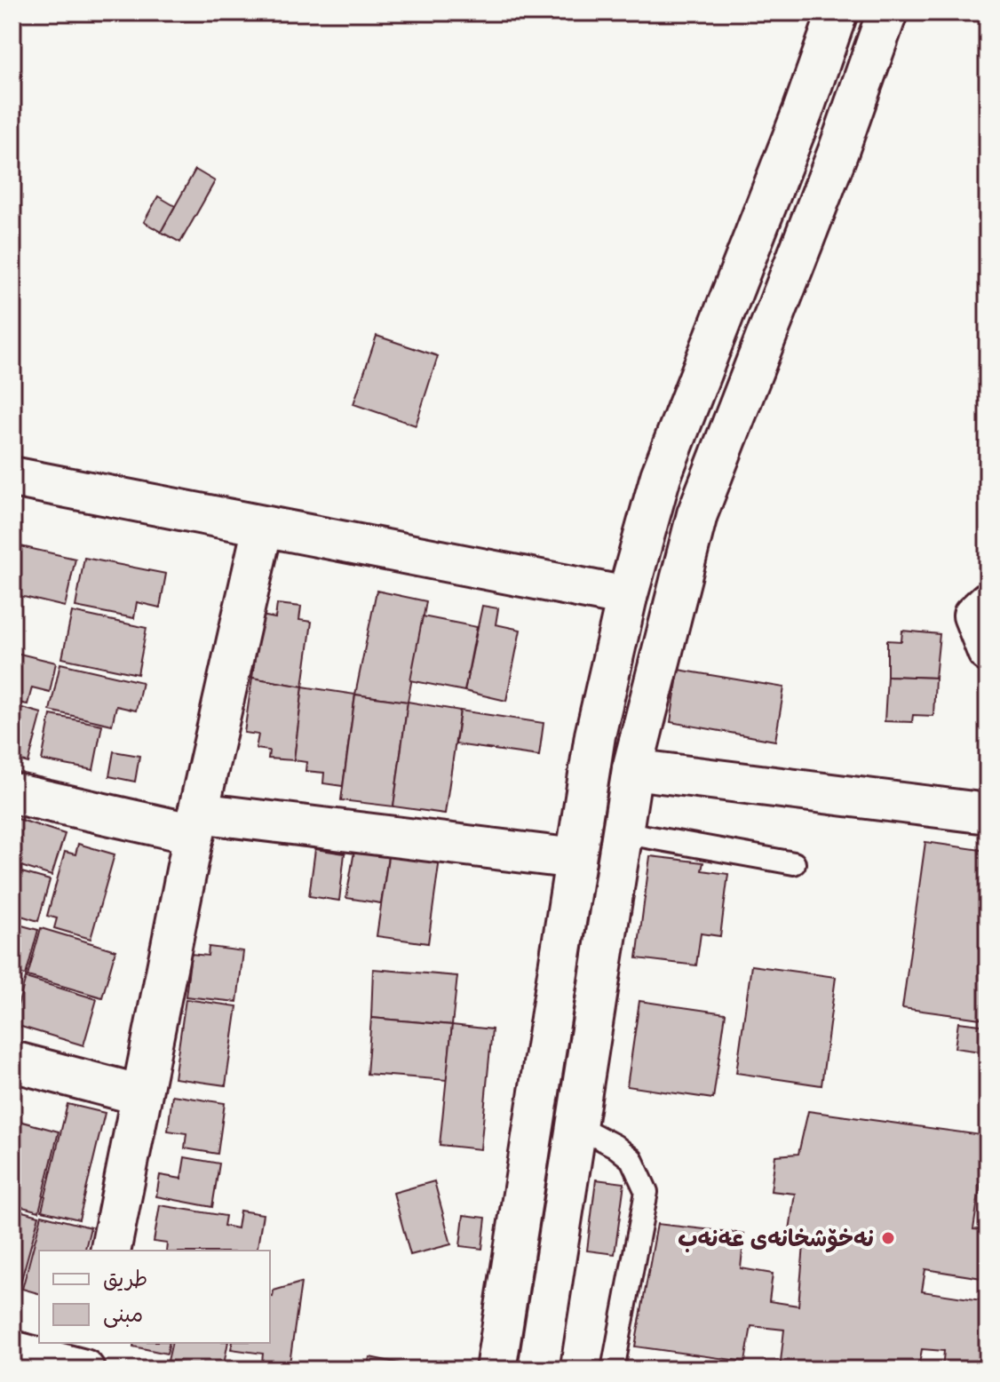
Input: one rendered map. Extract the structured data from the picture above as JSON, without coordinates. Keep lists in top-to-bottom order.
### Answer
{
  "places": ["نەخۆشخانەی عەنەب"],
  "legend": ["طريق", "مبنى"]
}
